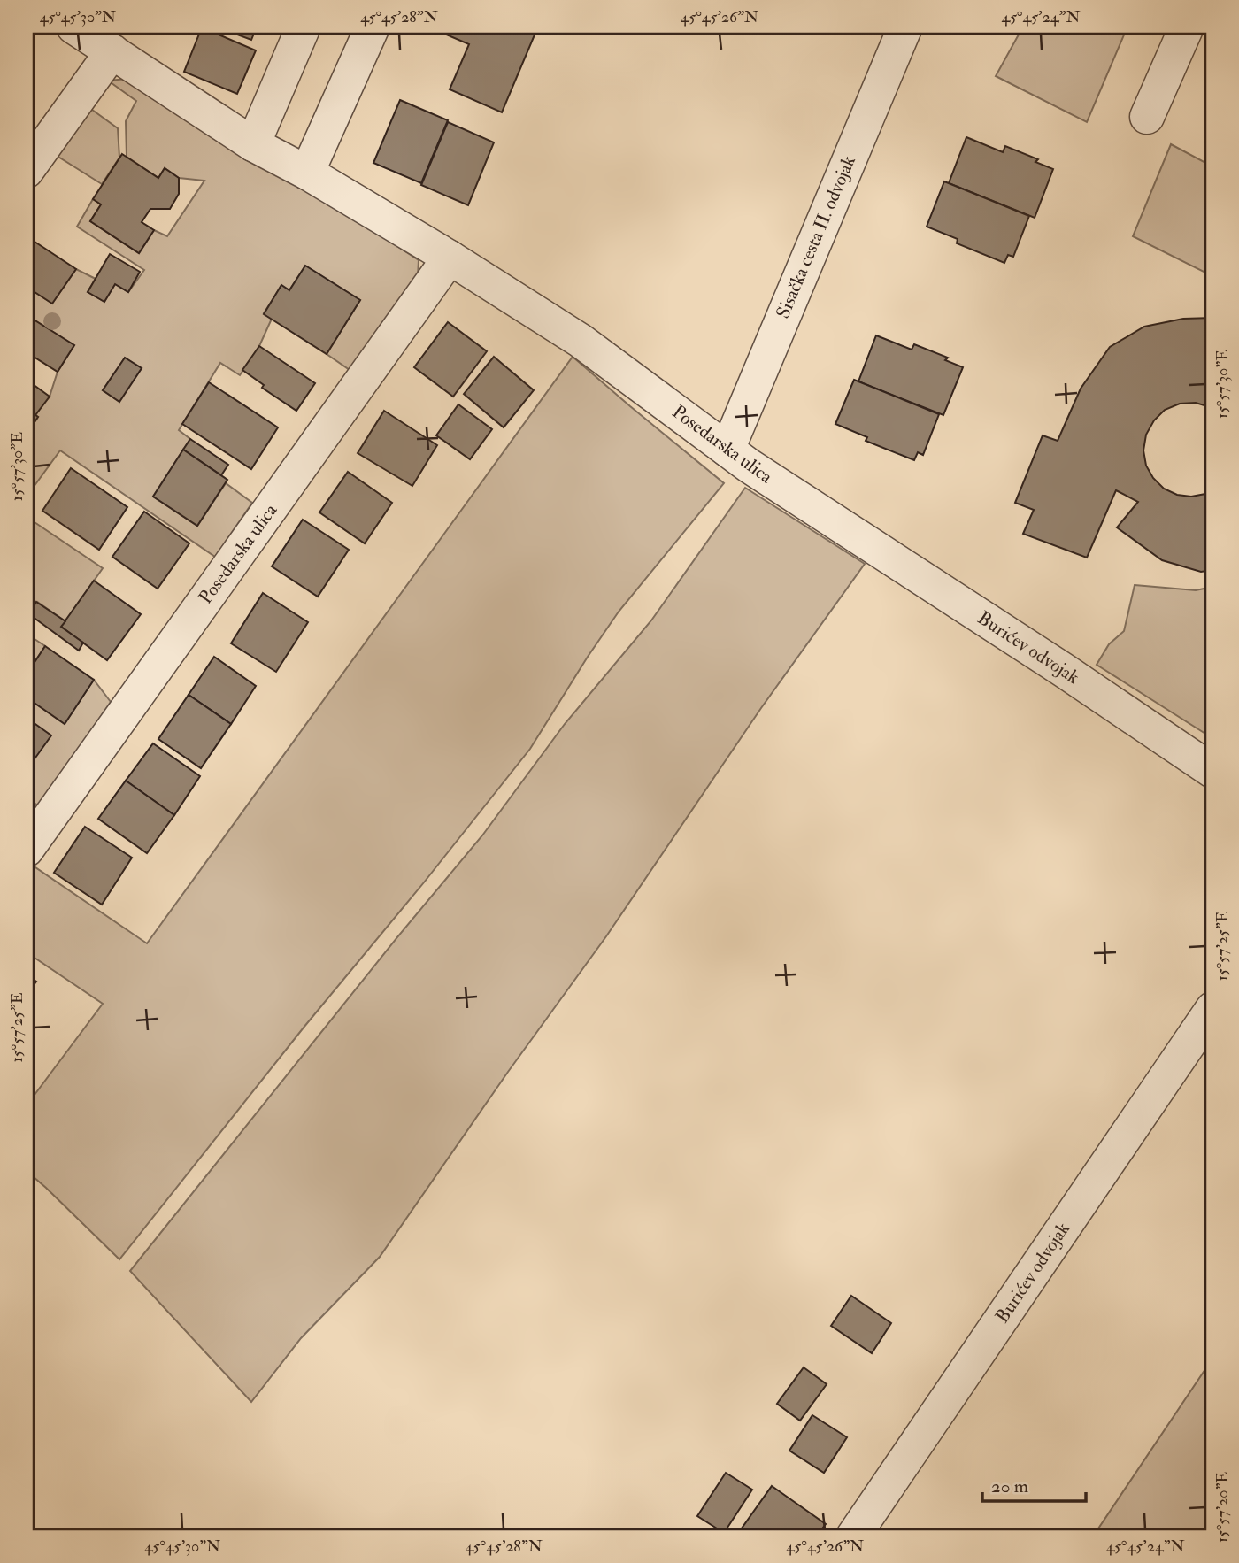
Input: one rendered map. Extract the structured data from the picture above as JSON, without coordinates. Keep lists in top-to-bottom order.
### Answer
{
  "streets": {
    "street": ["Sisačka cesta II. odvojak", "Posedarska ulica", "Burićev odvojak"]
  },
  "crossings": [
    ["Sisačka cesta II. odvojak", "Posedarska ulica"],
    ["Posedarska ulica", "Burićev odvojak"]
  ],
  "scale_bar": "20 m",
  "coordinates": [
    "45°45'30\"N",
    "45°45'28\"N",
    "45°45'26\"N",
    "45°45'24\"N",
    "15°57'30\"E",
    "15°57'25\"E",
    "15°57'20\"E"
  ]
}
